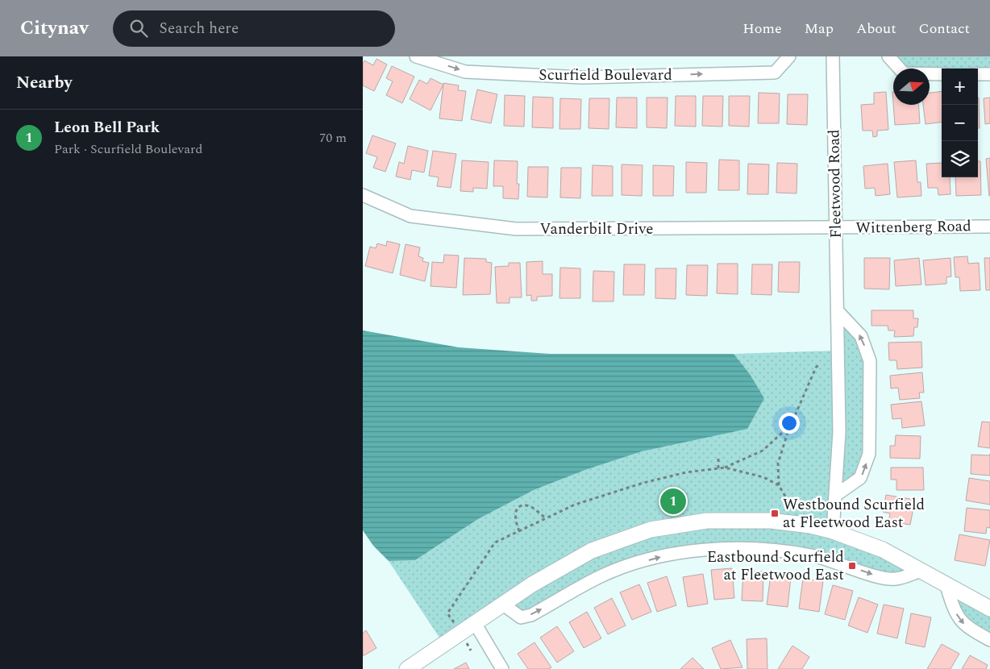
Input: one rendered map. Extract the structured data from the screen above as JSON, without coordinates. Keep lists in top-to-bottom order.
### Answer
{
  "streets": {
    "street": [
      "Scurfield Boulevard",
      "Fleetwood Road",
      "Wittenberg Road",
      "Vanderbilt Drive"
    ]
  },
  "crossings": [
    ["Fleetwood Road", "Wittenberg Road"],
    ["Fleetwood Road", "Vanderbilt Drive"],
    ["Wittenberg Road", "Vanderbilt Drive"]
  ],
  "one_way": ["Scurfield Boulevard"],
  "places": {
    "transit": ["Westbound Scurfield at Fleetwood East", "Eastbound Scurfield at Fleetwood East"]
  },
  "north": "right",
  "page": {
    "header": "Citynav",
    "search": "Search here",
    "nav": [
      "Home",
      "Map",
      "About",
      "Contact"
    ],
    "heading": "Nearby",
    "map_buttons": ["+", "−"],
    "list": [
      {
        "mark": "1",
        "name": "Leon Bell Park",
        "note": "Park · Scurfield Boulevard",
        "value": "70 m"
      }
    ],
    "pins": "1"
  }
}
